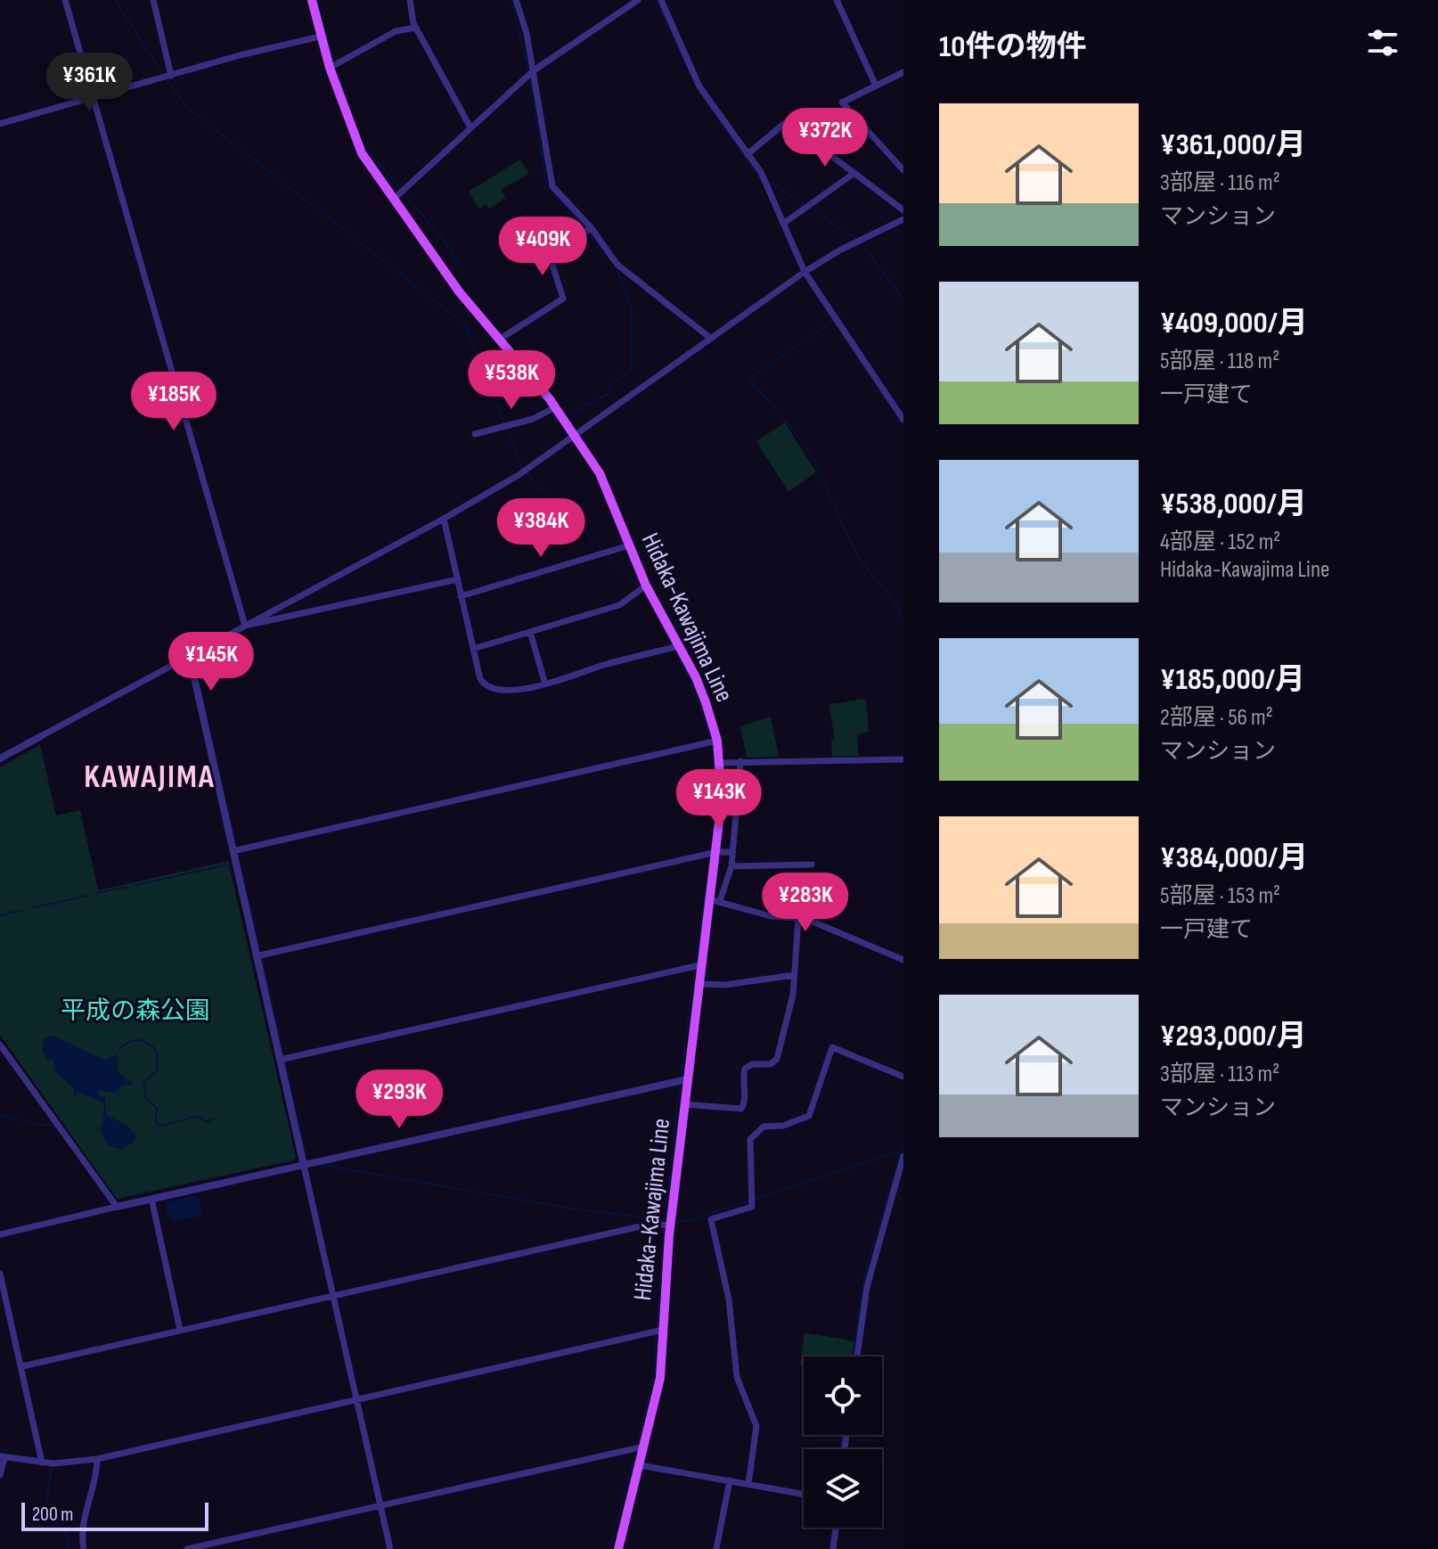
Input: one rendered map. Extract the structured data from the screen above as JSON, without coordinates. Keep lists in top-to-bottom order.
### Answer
{
  "streets": {
    "main road": ["Hidaka-Kawajima Line"]
  },
  "districts": ["KAWAJIMA"],
  "parks": ["平成の森公園"],
  "scale_bar": "200 m",
  "page": {
    "heading": "10件の物件",
    "price": [
      "¥361K",
      "¥372K",
      "¥409K",
      "¥538K",
      "¥185K",
      "¥384K",
      "¥145K",
      "¥143K",
      "¥283K",
      "¥293K"
    ],
    "list": [
      {
        "name": "¥361,000/月",
        "note": "3部屋 · 116 m² · マンション"
      },
      {
        "name": "¥409,000/月",
        "note": "5部屋 · 118 m² · 一戸建て"
      },
      {
        "name": "¥538,000/月",
        "note": "4部屋 · 152 m² · Hidaka-Kawajima Line"
      },
      {
        "name": "¥185,000/月",
        "note": "2部屋 · 56 m² · マンション"
      },
      {
        "name": "¥384,000/月",
        "note": "5部屋 · 153 m² · 一戸建て"
      },
      {
        "name": "¥293,000/月",
        "note": "3部屋 · 113 m² · マンション"
      }
    ],
    "scale": "200 m"
  }
}
